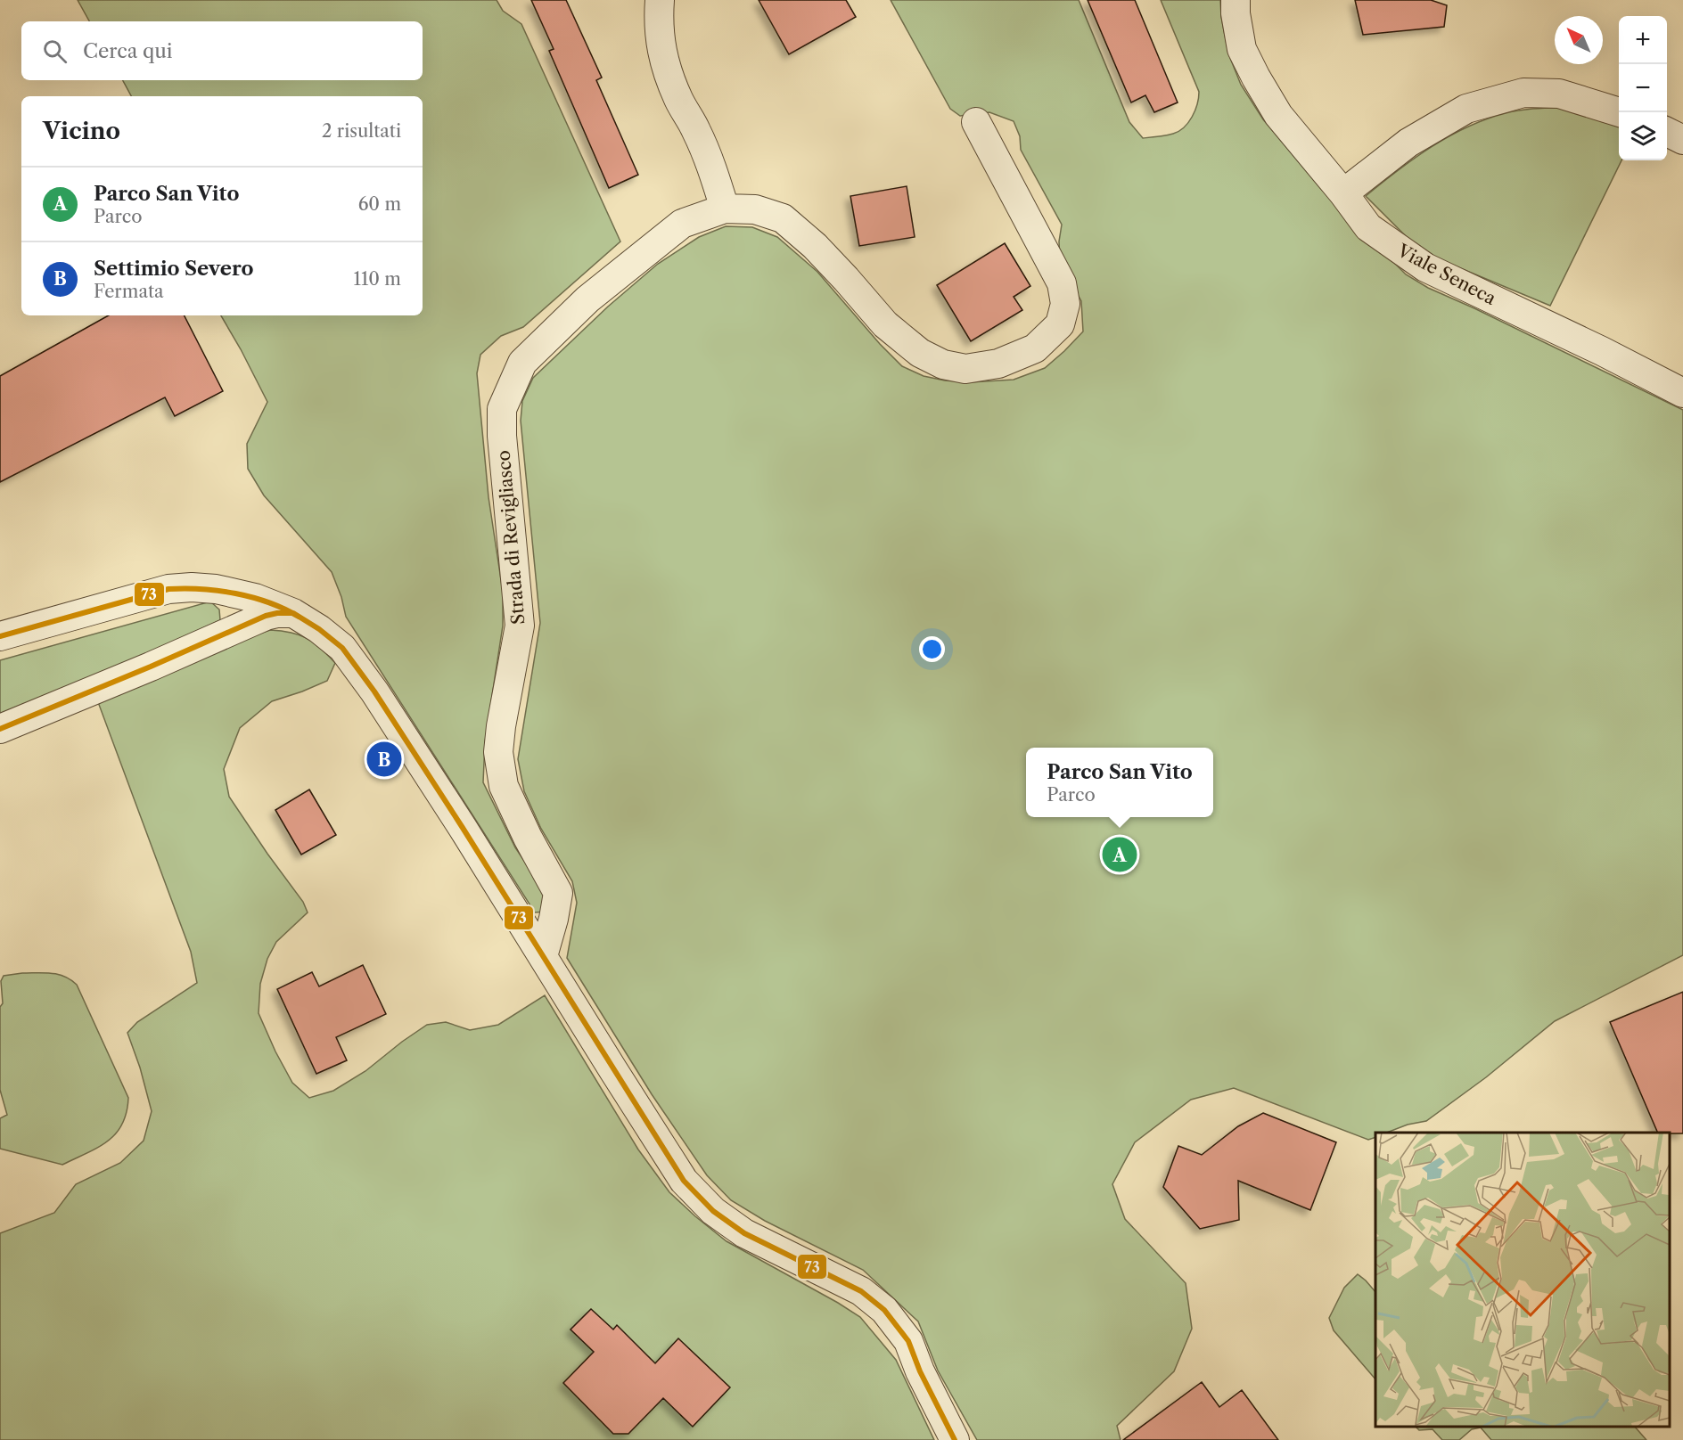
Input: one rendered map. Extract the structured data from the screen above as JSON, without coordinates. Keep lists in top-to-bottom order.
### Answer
{
  "streets": {
    "street": ["Viale Seneca", "Strada di Revigliasco"]
  },
  "lines": ["transit line 73"],
  "north": "top left",
  "page": {
    "map_buttons": ["+", "−"],
    "search": "Cerca qui",
    "heading": ["Vicino", "2 risultati"],
    "list": [
      {
        "mark": "A",
        "name": "Parco San Vito",
        "note": "Parco",
        "value": "60 m"
      },
      {
        "mark": "B",
        "name": "Settimio Severo",
        "note": "Fermata",
        "value": "110 m"
      }
    ],
    "pins": ["B", "A"],
    "popup": ["Parco San Vito", "Parco"]
  }
}
